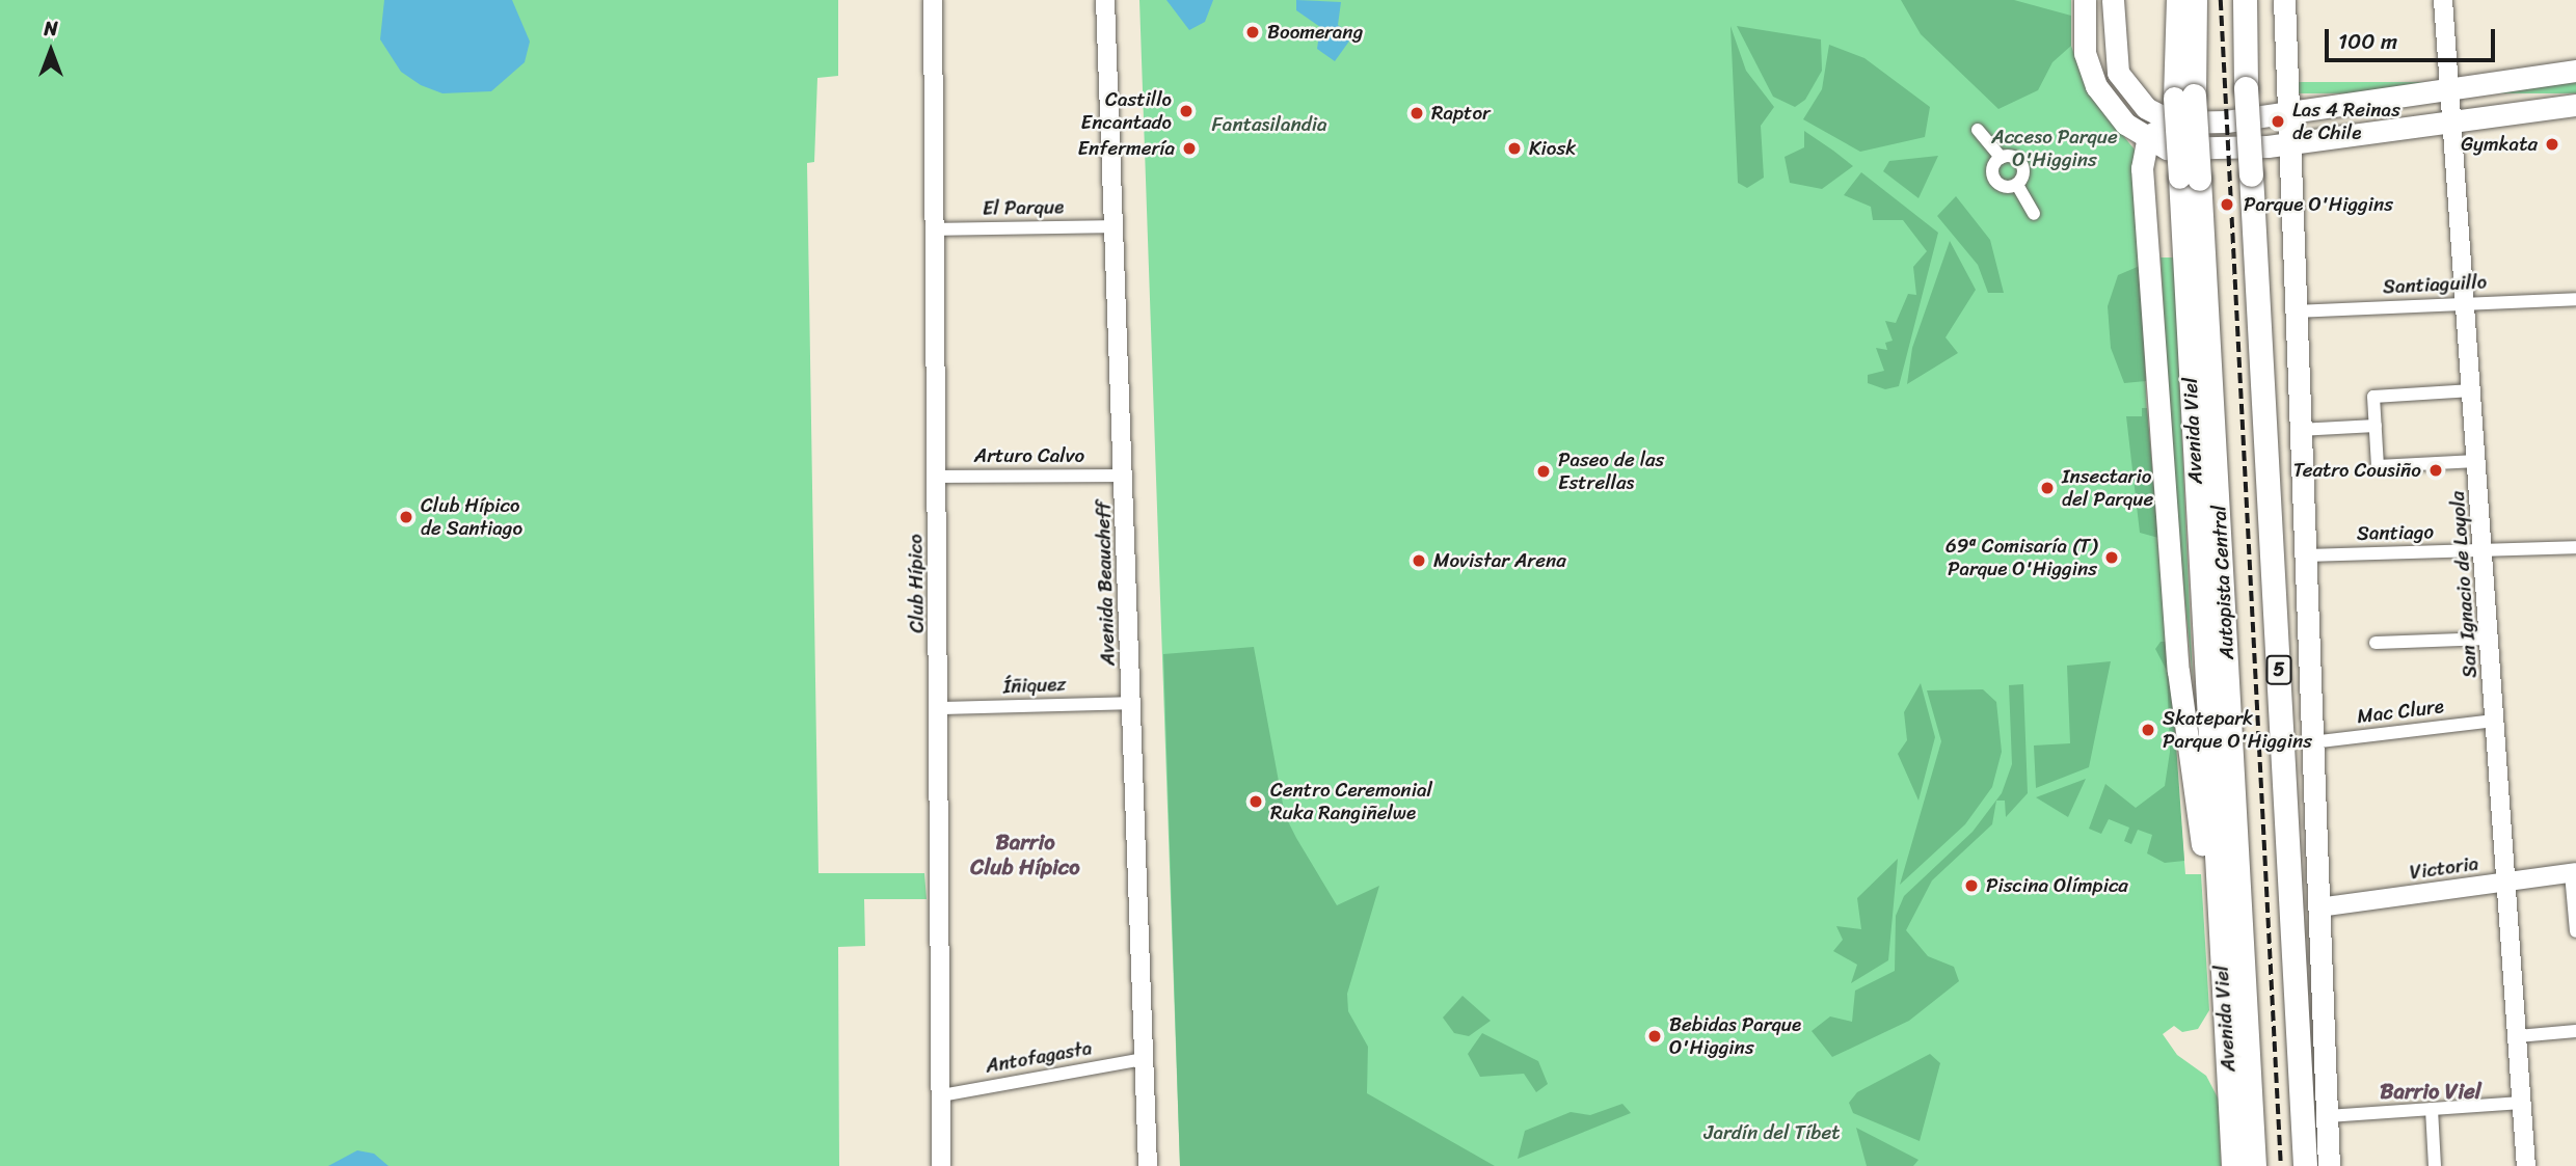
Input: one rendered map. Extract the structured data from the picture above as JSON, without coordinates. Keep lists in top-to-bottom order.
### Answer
{
  "streets": {
    "highway": ["Autopista Central", "5"],
    "main road": [
      "Avenida Viel",
      "Club Hípico",
      "Avenida Beaucheff",
      "San Ignacio de Loyola",
      "Victoria"
    ],
    "street": [
      "El Parque",
      "Santiaguillo",
      "Arturo Calvo",
      "Santiago",
      "Íñiquez",
      "Mac Clure",
      "Antofagasta"
    ]
  },
  "crossings": [
    ["El Parque", "Club Hípico"],
    ["El Parque", "Avenida Beaucheff"],
    ["Santiaguillo", "San Ignacio de Loyola"],
    ["Avenida Viel", "Autopista Central"],
    ["Arturo Calvo", "Club Hípico"],
    ["Arturo Calvo", "Avenida Beaucheff"],
    ["Santiago", "San Ignacio de Loyola"],
    ["Club Hípico", "Íñiquez"],
    ["Club Hípico", "Antofagasta"],
    ["Avenida Beaucheff", "Íñiquez"],
    ["Avenida Beaucheff", "Antofagasta"],
    ["San Ignacio de Loyola", "Mac Clure"],
    ["San Ignacio de Loyola", "Victoria"]
  ],
  "districts": ["Barrio Club Hípico", "Barrio Viel"],
  "parks": ["Fantasilandia", "Acceso Parque O'Higgins", "Jardín del Tíbet"],
  "places": [
    "Boomerang",
    "Castillo Encantado",
    "Raptor",
    "Las 4 Reinas de Chile",
    "Gymkata",
    "Enfermería",
    "Kiosk",
    "Parque O'Higgins",
    "Teatro Cousiño",
    "Paseo de las Estrellas",
    "Insectario del Parque",
    "Club Hípico de Santiago",
    "69ª Comisaría (T) Parque O'Higgins",
    "Movistar Arena",
    "Skatepark Parque O'Higgins",
    "Centro Ceremonial Ruka Rangiñelwe",
    "Piscina Olímpica",
    "Bebidas Parque O'Higgins"
  ],
  "scale_bar": "100 m",
  "north": "top"
}
